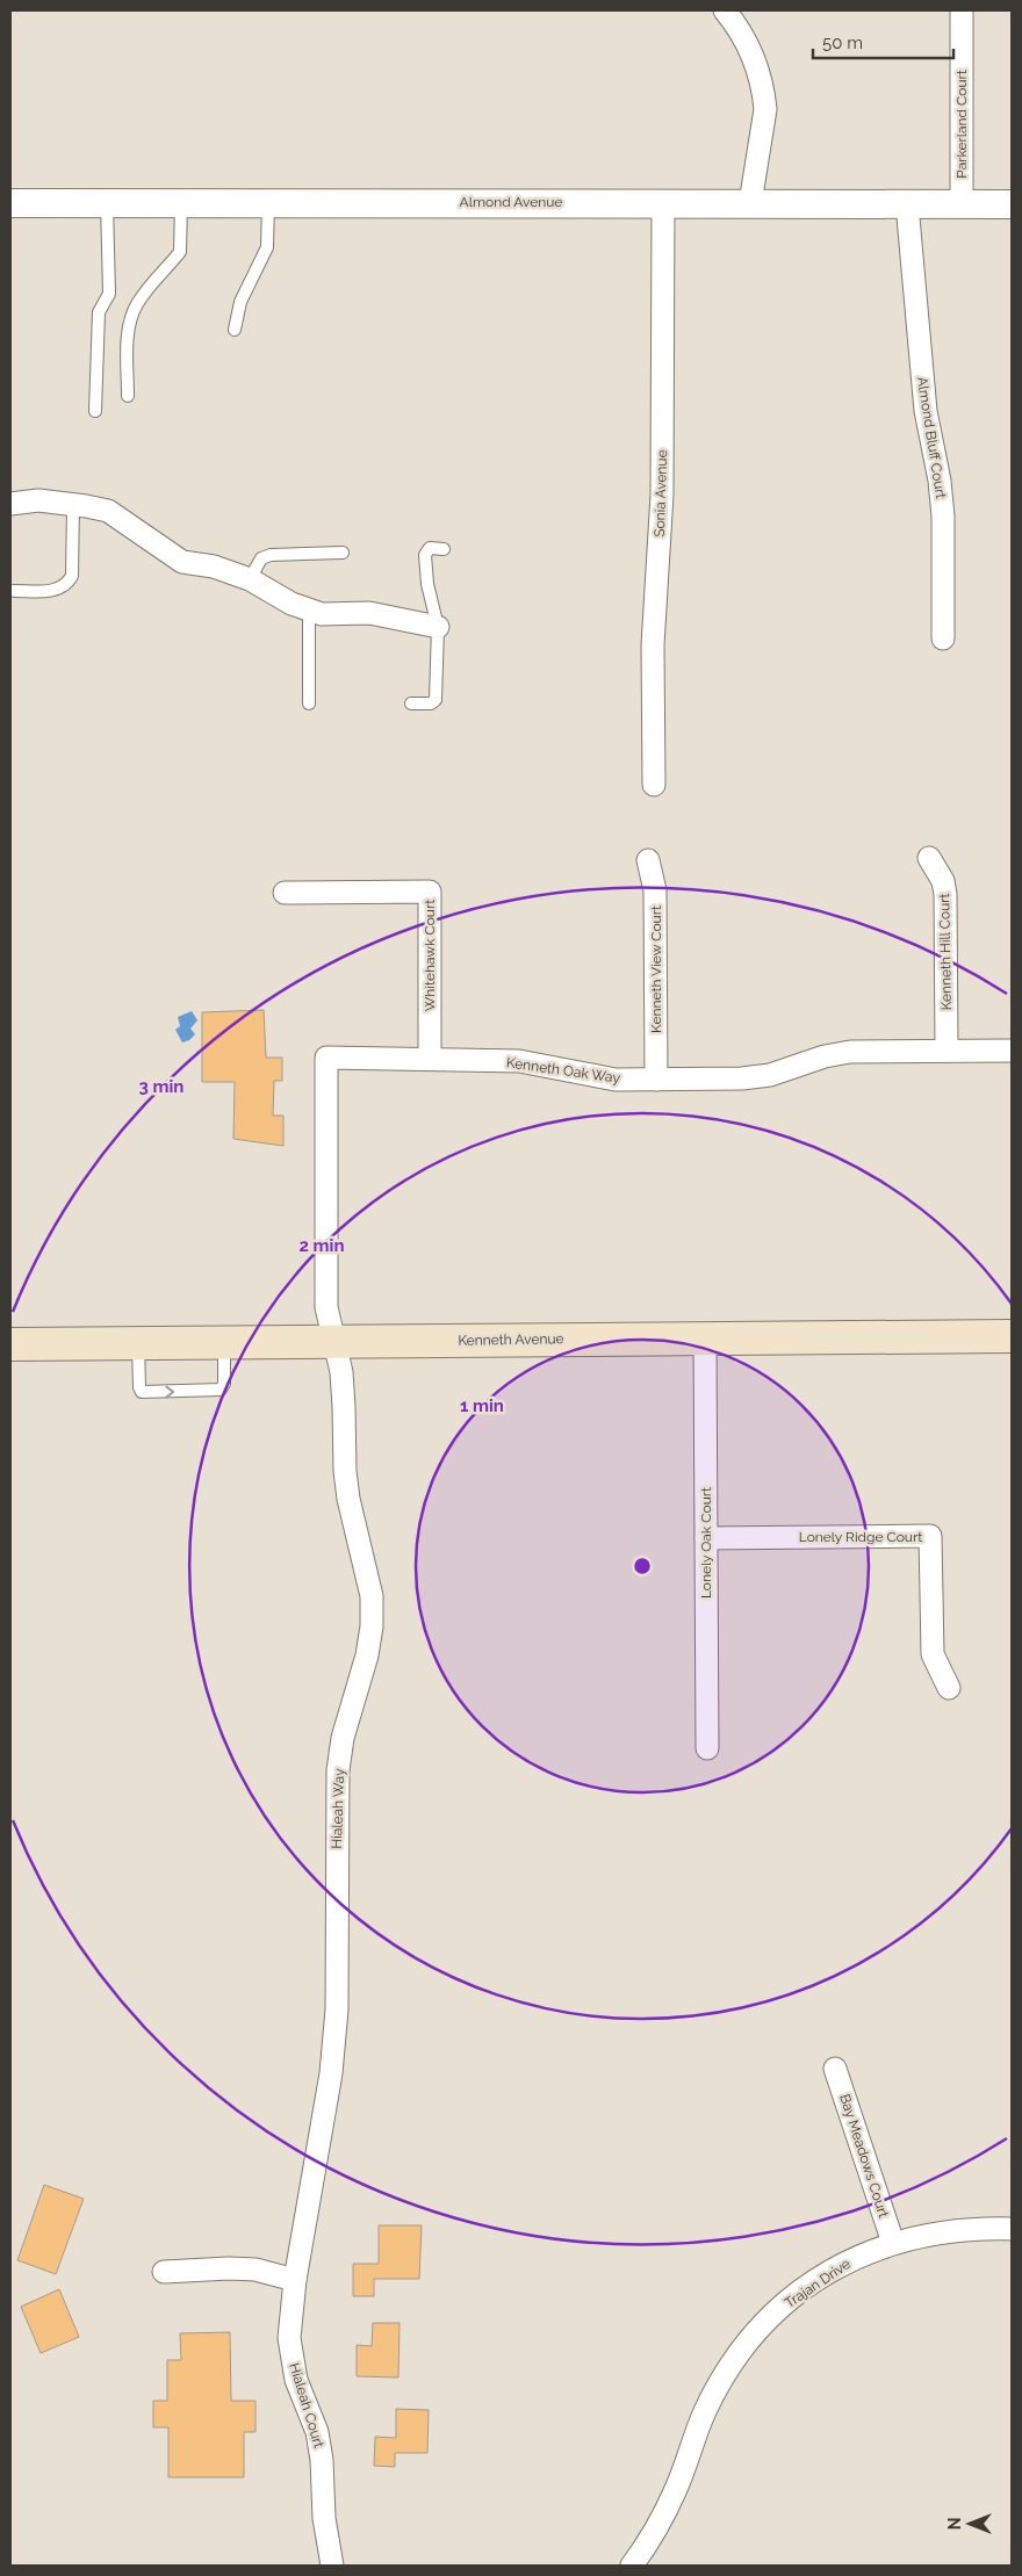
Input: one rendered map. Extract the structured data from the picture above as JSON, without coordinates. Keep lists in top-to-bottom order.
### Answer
{
  "streets": {
    "main road": ["Kenneth Avenue"],
    "street": [
      "Parkerland Court",
      "Almond Avenue",
      "Almond Bluff Court",
      "Sonia Avenue",
      "Kenneth Hill Court",
      "Whitehawk Court",
      "Kenneth View Court",
      "Kenneth Oak Way",
      "Lonely Ridge Court",
      "Lonely Oak Court",
      "Hialeah Way",
      "Bay Meadows Court",
      "Trajan Drive",
      "Hialeah Court"
    ]
  },
  "crossings": [
    ["Parkerland Court", "Almond Avenue"],
    ["Almond Avenue", "Almond Bluff Court"],
    ["Almond Avenue", "Sonia Avenue"],
    ["Kenneth Hill Court", "Kenneth Oak Way"],
    ["Whitehawk Court", "Kenneth Oak Way"],
    ["Kenneth View Court", "Kenneth Oak Way"],
    ["Kenneth Oak Way", "Kenneth Avenue"],
    ["Kenneth Oak Way", "Hialeah Way"],
    ["Kenneth Avenue", "Lonely Oak Court"],
    ["Kenneth Avenue", "Hialeah Way"],
    ["Lonely Ridge Court", "Lonely Oak Court"],
    ["Hialeah Way", "Hialeah Court"],
    ["Bay Meadows Court", "Trajan Drive"]
  ],
  "scale_bar": "50 m",
  "north": "left",
  "rings": ["3 min", "2 min", "1 min"]
}
